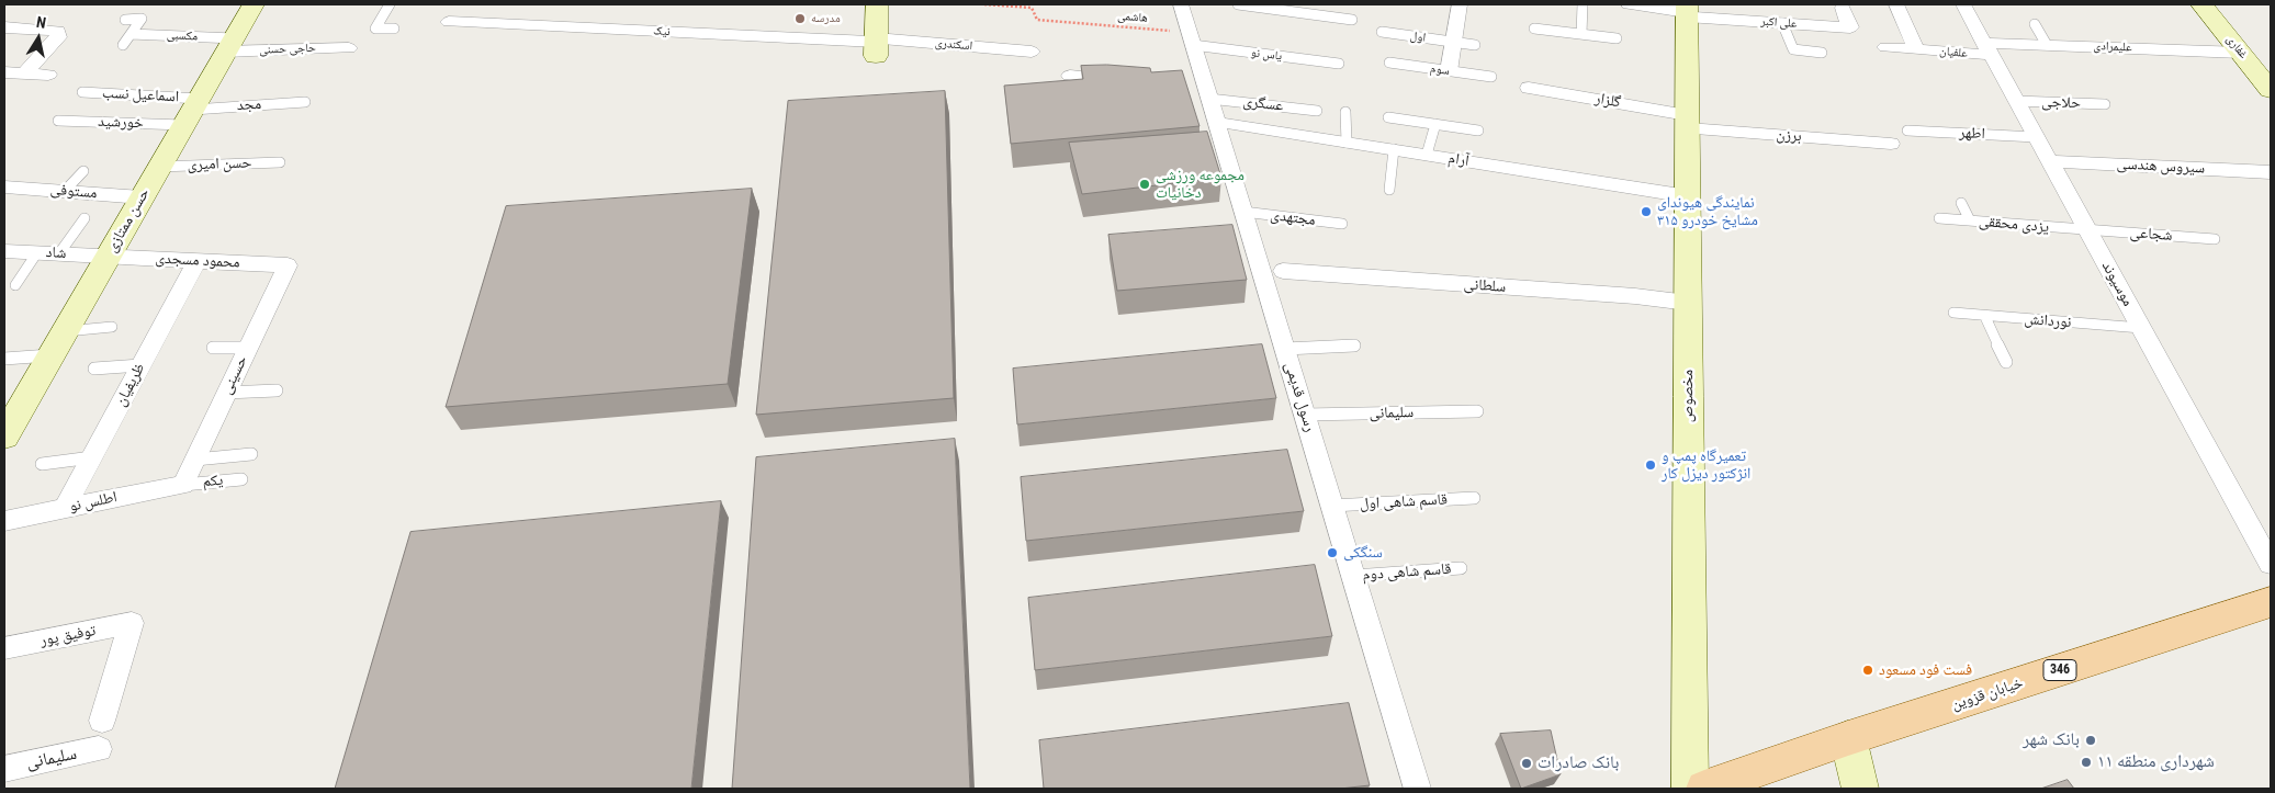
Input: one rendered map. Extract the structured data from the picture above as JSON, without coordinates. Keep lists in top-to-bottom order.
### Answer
{
  "streets": {
    "main road": [
      "غفاری",
      "حسن ممتازی",
      "مخصوص",
      "346",
      "خیابان قزوین"
    ],
    "street": [
      "علی اکبر",
      "نیک",
      "اسکندری",
      "علیمرادی",
      "حاجی حسنی",
      "علفیان",
      "گلزار",
      "برزن",
      "آرام",
      "سیروس هندسی",
      "مستوفی",
      "شاد",
      "محمود مسجدی",
      "موسیوند",
      "سلطانی",
      "حسینی",
      "ظریفیان",
      "رسول قدیمی",
      "سلیمانی",
      "اطلس نو",
      "توفیق پور"
    ],
    "lane": [
      "مکسبی",
      "اول",
      "یاس نو",
      "سوم",
      "اسماعیل نسب",
      "حلاجی",
      "عسگری",
      "مجد",
      "خورشید",
      "اطهر",
      "حسن امیری",
      "مجتهدی",
      "یزدی محققی",
      "شجاعی",
      "نوردانش",
      "یکم",
      "قاسم شاهی اول",
      "قاسم شاهی دوم"
    ],
    "path": ["هاشمی"]
  },
  "crossings": [
    ["هاشمی", "یاس نو"],
    ["هاشمی", "رسول قدیمی"],
    ["علی اکبر", "مخصوص"],
    ["نیک", "اسکندری"],
    ["مکسبی", "حاجی حسنی"],
    ["مکسبی", "حسن ممتازی"],
    ["علیمرادی", "غفاری"],
    ["علیمرادی", "علفیان"],
    ["علیمرادی", "موسیوند"],
    ["حاجی حسنی", "حسن ممتازی"],
    ["علفیان", "موسیوند"],
    ["یاس نو", "رسول قدیمی"],
    ["اسماعیل نسب", "مجد"],
    ["اسماعیل نسب", "خورشید"],
    ["اسماعیل نسب", "حسن ممتازی"],
    ["گلزار", "برزن"],
    ["گلزار", "مخصوص"],
    ["حلاجی", "موسیوند"],
    ["عسگری", "رسول قدیمی"],
    ["مجد", "خورشید"],
    ["مجد", "حسن ممتازی"],
    ["خورشید", "حسن ممتازی"],
    ["اطهر", "موسیوند"],
    ["برزن", "مخصوص"],
    ["آرام", "مخصوص"],
    ["حسن امیری", "حسن ممتازی"],
    ["سیروس هندسی", "موسیوند"],
    ["مستوفی", "حسن ممتازی"],
    ["مجتهدی", "رسول قدیمی"],
    ["حسن ممتازی", "شاد"],
    ["حسن ممتازی", "محمود مسجدی"],
    ["یزدی محققی", "شجاعی"],
    ["یزدی محققی", "موسیوند"],
    ["شجاعی", "موسیوند"],
    ["شاد", "محمود مسجدی"],
    ["محمود مسجدی", "حسینی"],
    ["محمود مسجدی", "ظریفیان"],
    ["موسیوند", "نوردانش"],
    ["سلطانی", "مخصوص"],
    ["حسینی", "یکم"],
    ["حسینی", "اطلس نو"],
    ["ظریفیان", "اطلس نو"],
    ["رسول قدیمی", "سلیمانی"],
    ["رسول قدیمی", "قاسم شاهی اول"],
    ["رسول قدیمی", "قاسم شاهی دوم"],
    ["یکم", "اطلس نو"]
  ],
  "places": [
    "مدرسه",
    "مجموعه ورزشی دخانیات",
    "نمایندگی هیوندای ۳۱۵ مشایخ خودرو",
    "تعمیرگاه پمپ و انژکتور دیزل کار",
    "سنگکی",
    "فست فود مسعود",
    "بانک شهر",
    "شهرداری منطقه ۱۱",
    "بانک صادرات"
  ],
  "north": "top"
}
